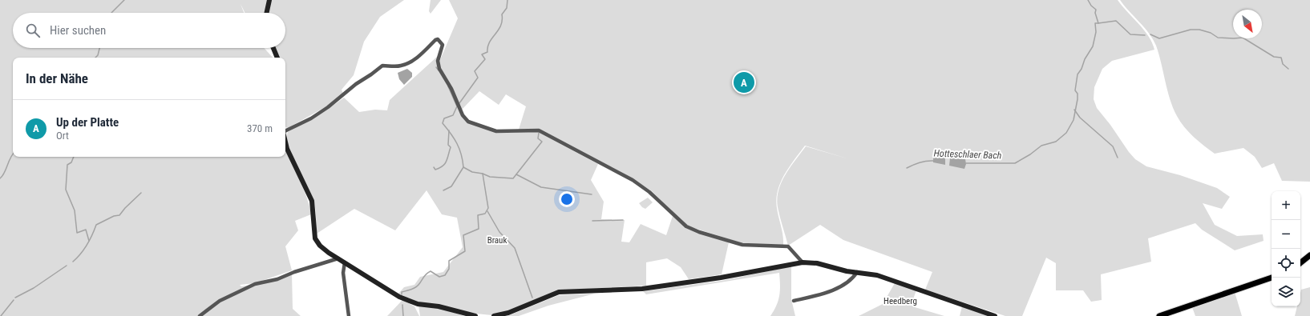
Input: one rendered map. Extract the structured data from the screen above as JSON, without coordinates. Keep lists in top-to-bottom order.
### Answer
{
  "water": ["Hotteschlaer Bach"],
  "parks": ["Brauk", "Heedberg"],
  "north": "bottom right",
  "page": {
    "search": "Hier suchen",
    "heading": "In der Nähe",
    "pins": "A",
    "list": [
      {
        "mark": "A",
        "name": "Up der Platte",
        "note": "Ort",
        "value": "370 m"
      }
    ],
    "map_buttons": ["+", "−"]
  }
}
